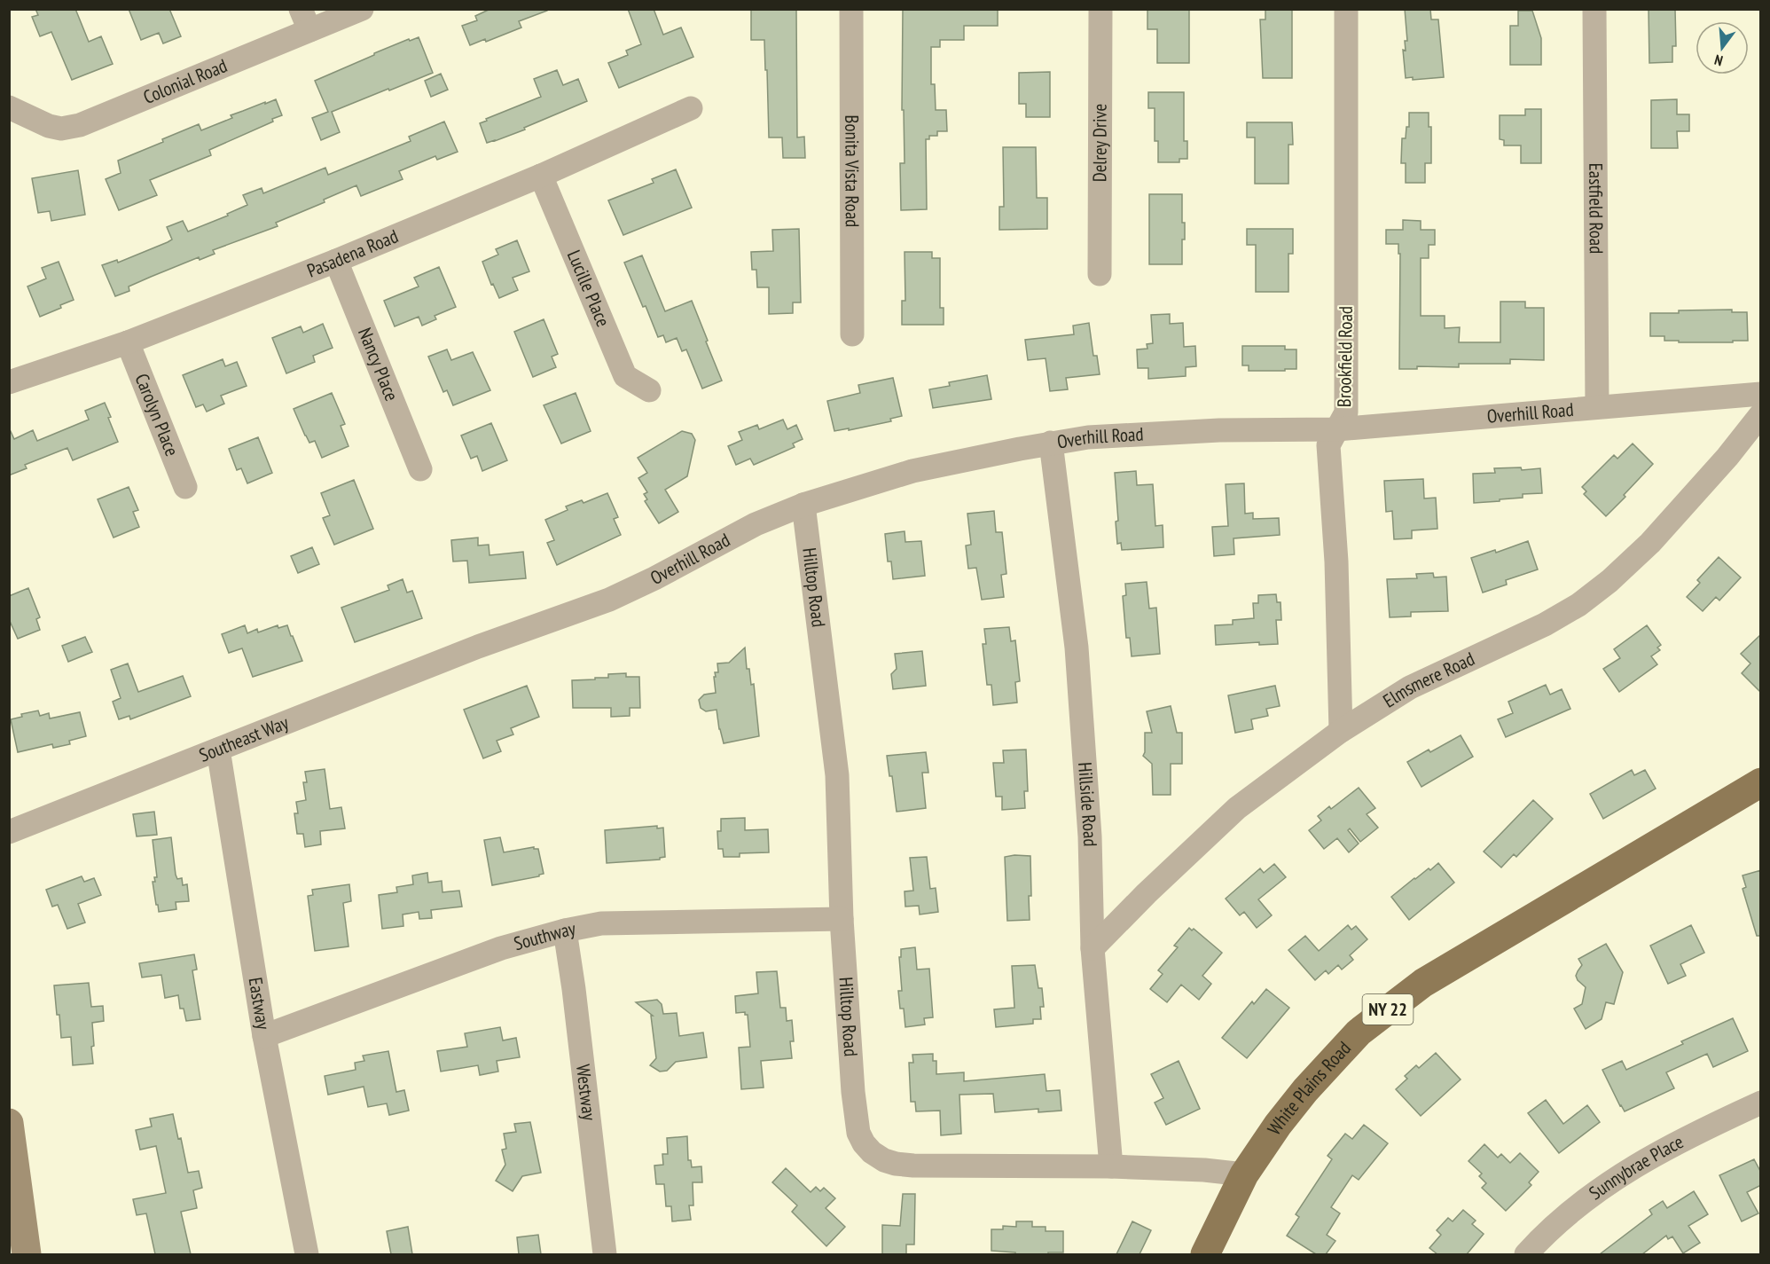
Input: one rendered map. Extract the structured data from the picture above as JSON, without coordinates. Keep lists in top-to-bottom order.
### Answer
{
  "streets": {
    "main road": ["NY 22", "White Plains Road"],
    "street": [
      "Colonial Road",
      "Delrey Drive",
      "Bonita Vista Road",
      "Eastfield Road",
      "Pasadena Road",
      "Lucille Place",
      "Brookfield Road",
      "Nancy Place",
      "Overhill Road",
      "Carolyn Place",
      "Hilltop Road",
      "Elmsmere Road",
      "Southeast Way",
      "Hillside Road",
      "Southway",
      "Eastway",
      "Westway",
      "Sunnybrae Place"
    ]
  },
  "crossings": [
    ["Eastfield Road", "Overhill Road"],
    ["Pasadena Road", "Lucille Place"],
    ["Pasadena Road", "Nancy Place"],
    ["Pasadena Road", "Carolyn Place"],
    ["Brookfield Road", "Overhill Road"],
    ["Brookfield Road", "Elmsmere Road"],
    ["Overhill Road", "Hilltop Road"],
    ["Overhill Road", "Southeast Way"],
    ["Overhill Road", "Hillside Road"],
    ["Hilltop Road", "Hillside Road"],
    ["Hilltop Road", "Southway"],
    ["Hilltop Road", "White Plains Road"],
    ["Elmsmere Road", "Hillside Road"],
    ["Southeast Way", "Eastway"],
    ["Southway", "Eastway"],
    ["Southway", "Westway"]
  ],
  "north": "bottom"
}
